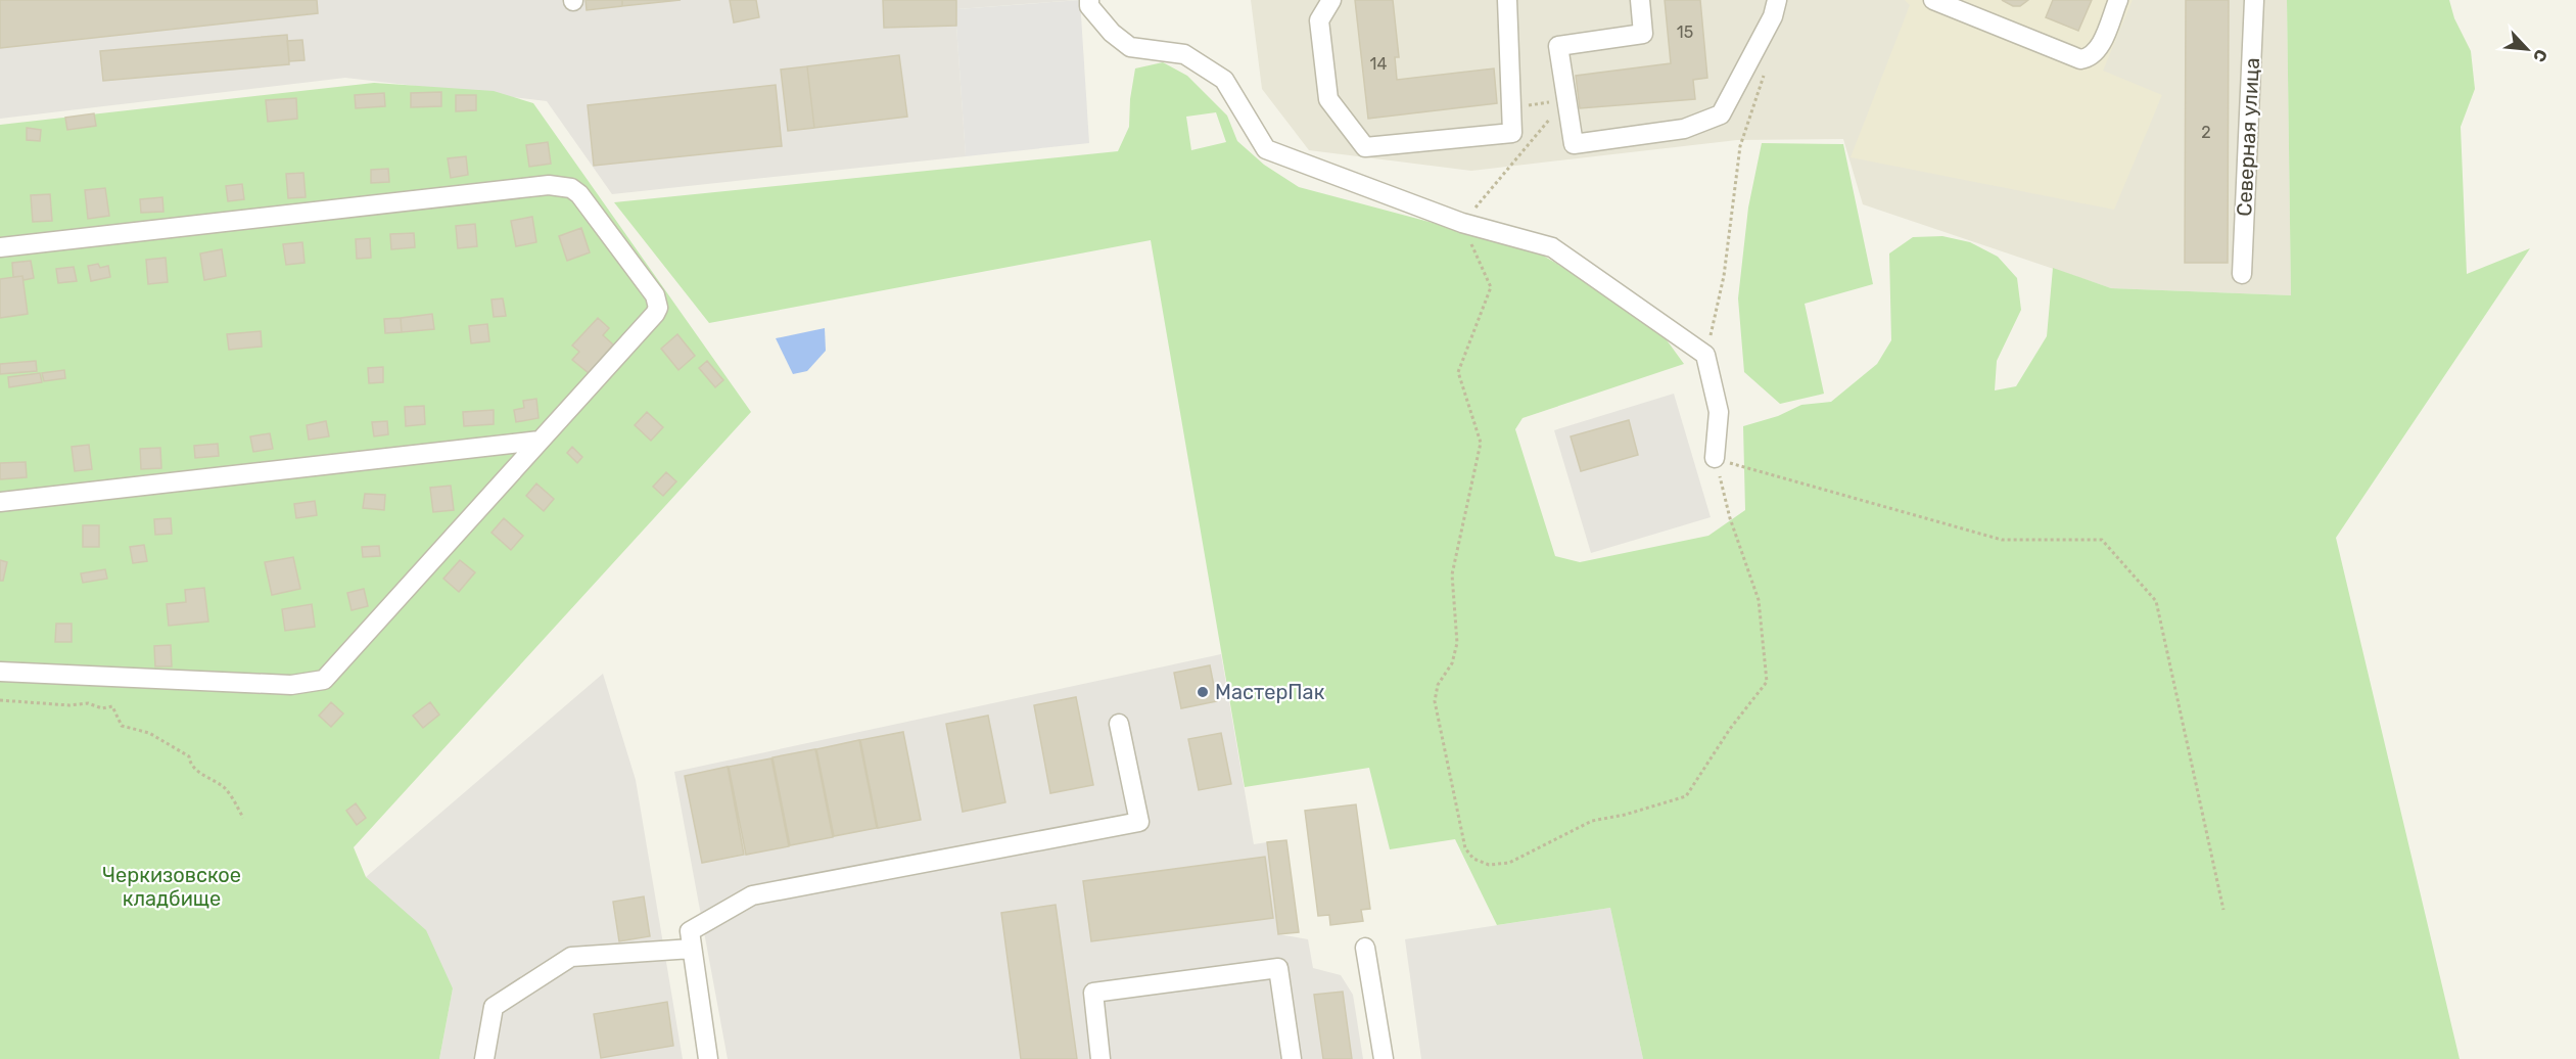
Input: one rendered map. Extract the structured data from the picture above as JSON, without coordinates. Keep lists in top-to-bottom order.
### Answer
{
  "streets": {
    "street": ["Северная улица"]
  },
  "parks": ["Черкизовское кладбище"],
  "places": ["МастерПак"],
  "house_numbers": ["15", "14", "2"],
  "north": "bottom right"
}
